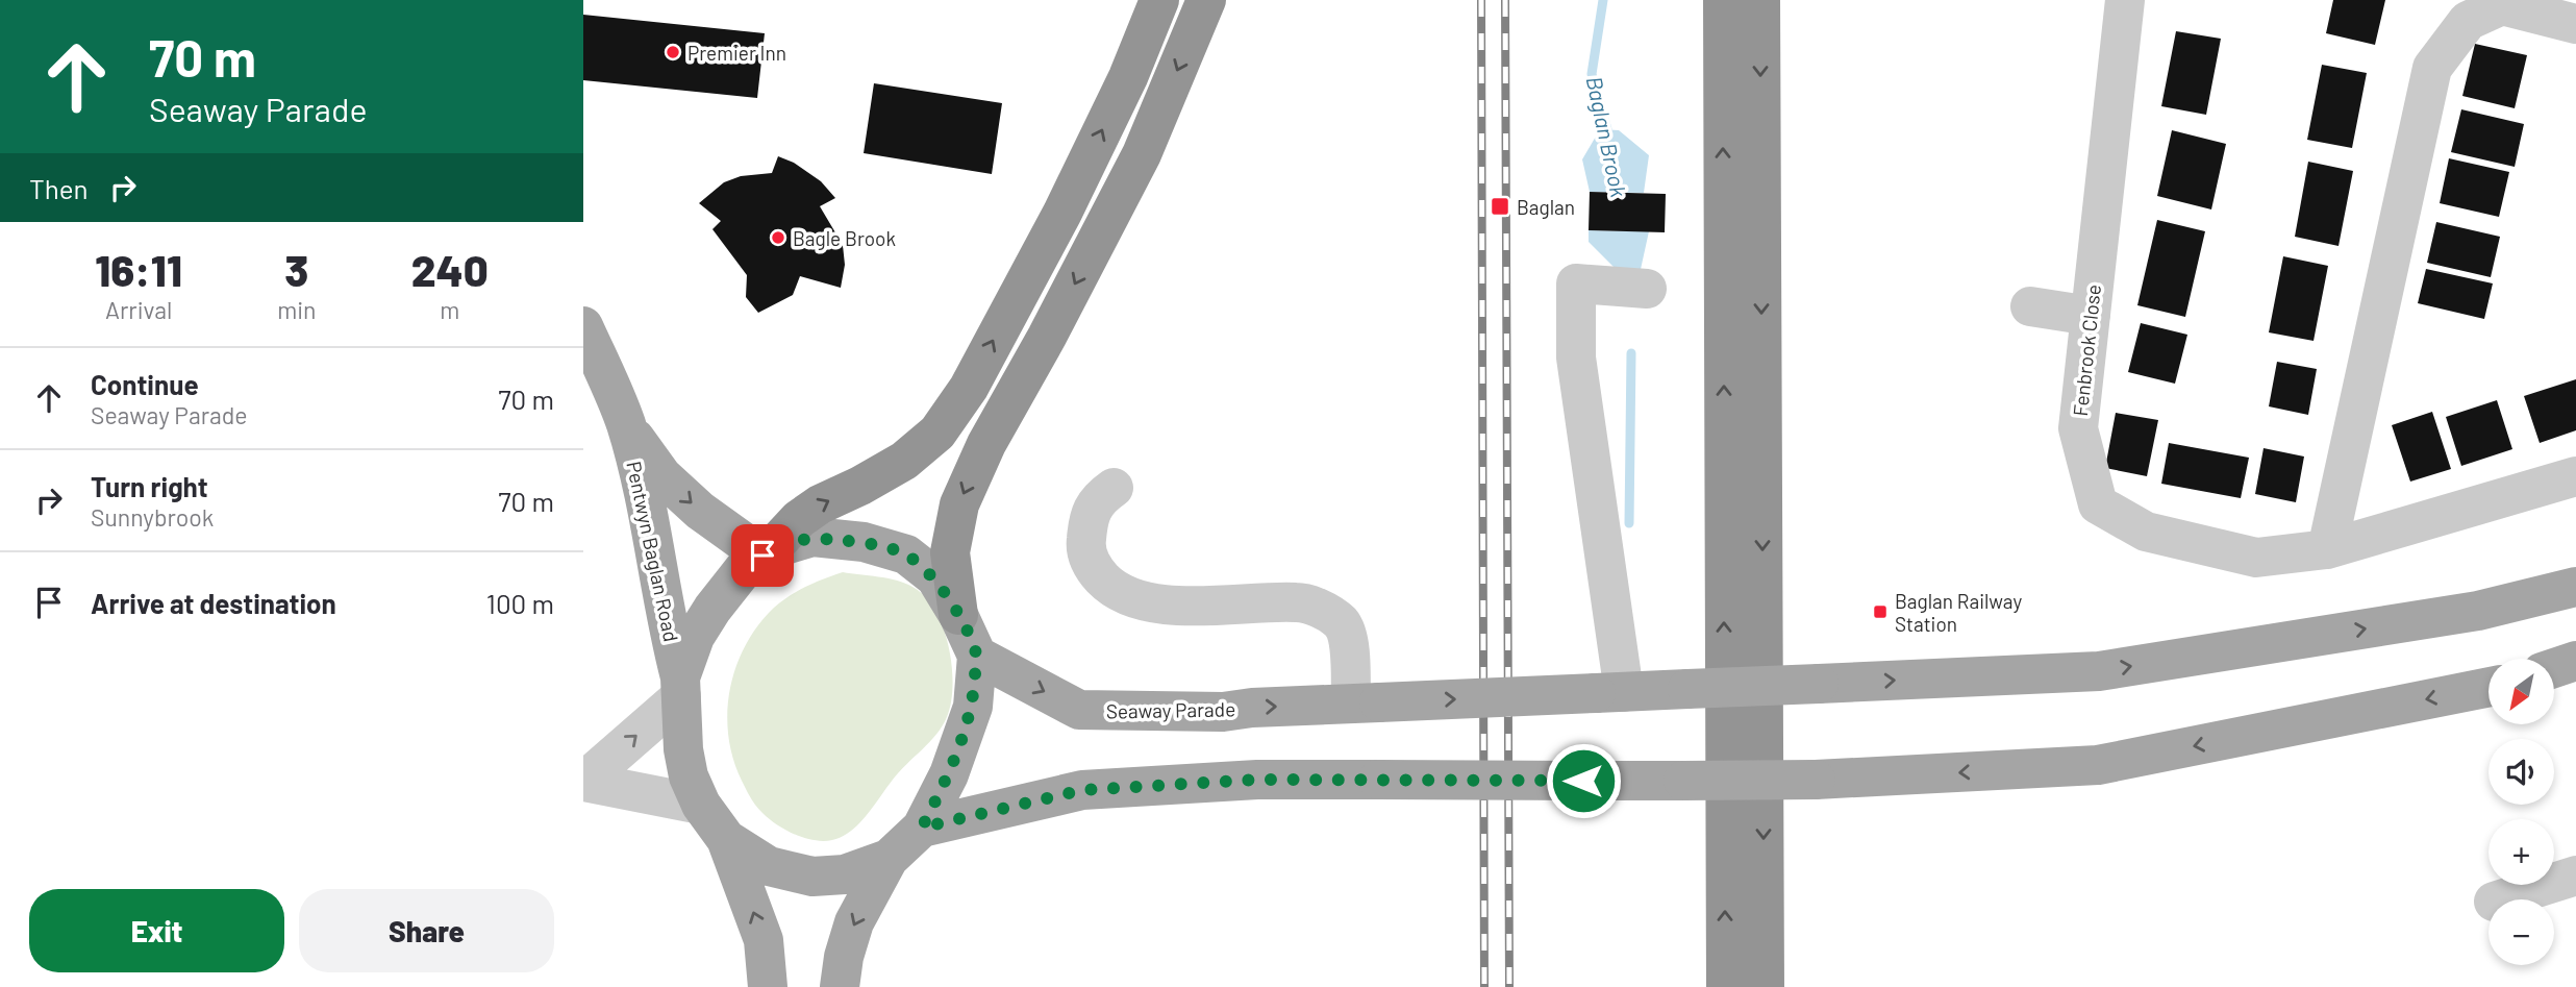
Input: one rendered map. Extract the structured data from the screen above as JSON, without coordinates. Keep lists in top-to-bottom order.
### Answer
{
  "streets": {
    "main road": ["Pentwyn Baglan Road", "Seaway Parade"],
    "street": ["Fenbrook Close"]
  },
  "water": ["Baglan Brook"],
  "places": {
    "other": ["Premier Inn", "Bagle Brook"],
    "transit": ["Baglan", "Baglan Railway Station"]
  },
  "north": "bottom left",
  "page": {
    "turn": ["70 m", "Seaway Parade"],
    "then": "Then",
    "eta": [
      "16:11",
      "Arrival",
      "3",
      "min",
      "240",
      "m"
    ],
    "list": [
      {
        "name": "Continue",
        "note": "Seaway Parade",
        "value": "70 m"
      },
      {
        "name": "Turn right",
        "note": "Sunnybrook",
        "value": "70 m"
      },
      {
        "name": "Arrive at destination",
        "value": "100 m"
      }
    ],
    "map_buttons": ["+", "−"],
    "buttons": ["Exit", "Share"]
  }
}
